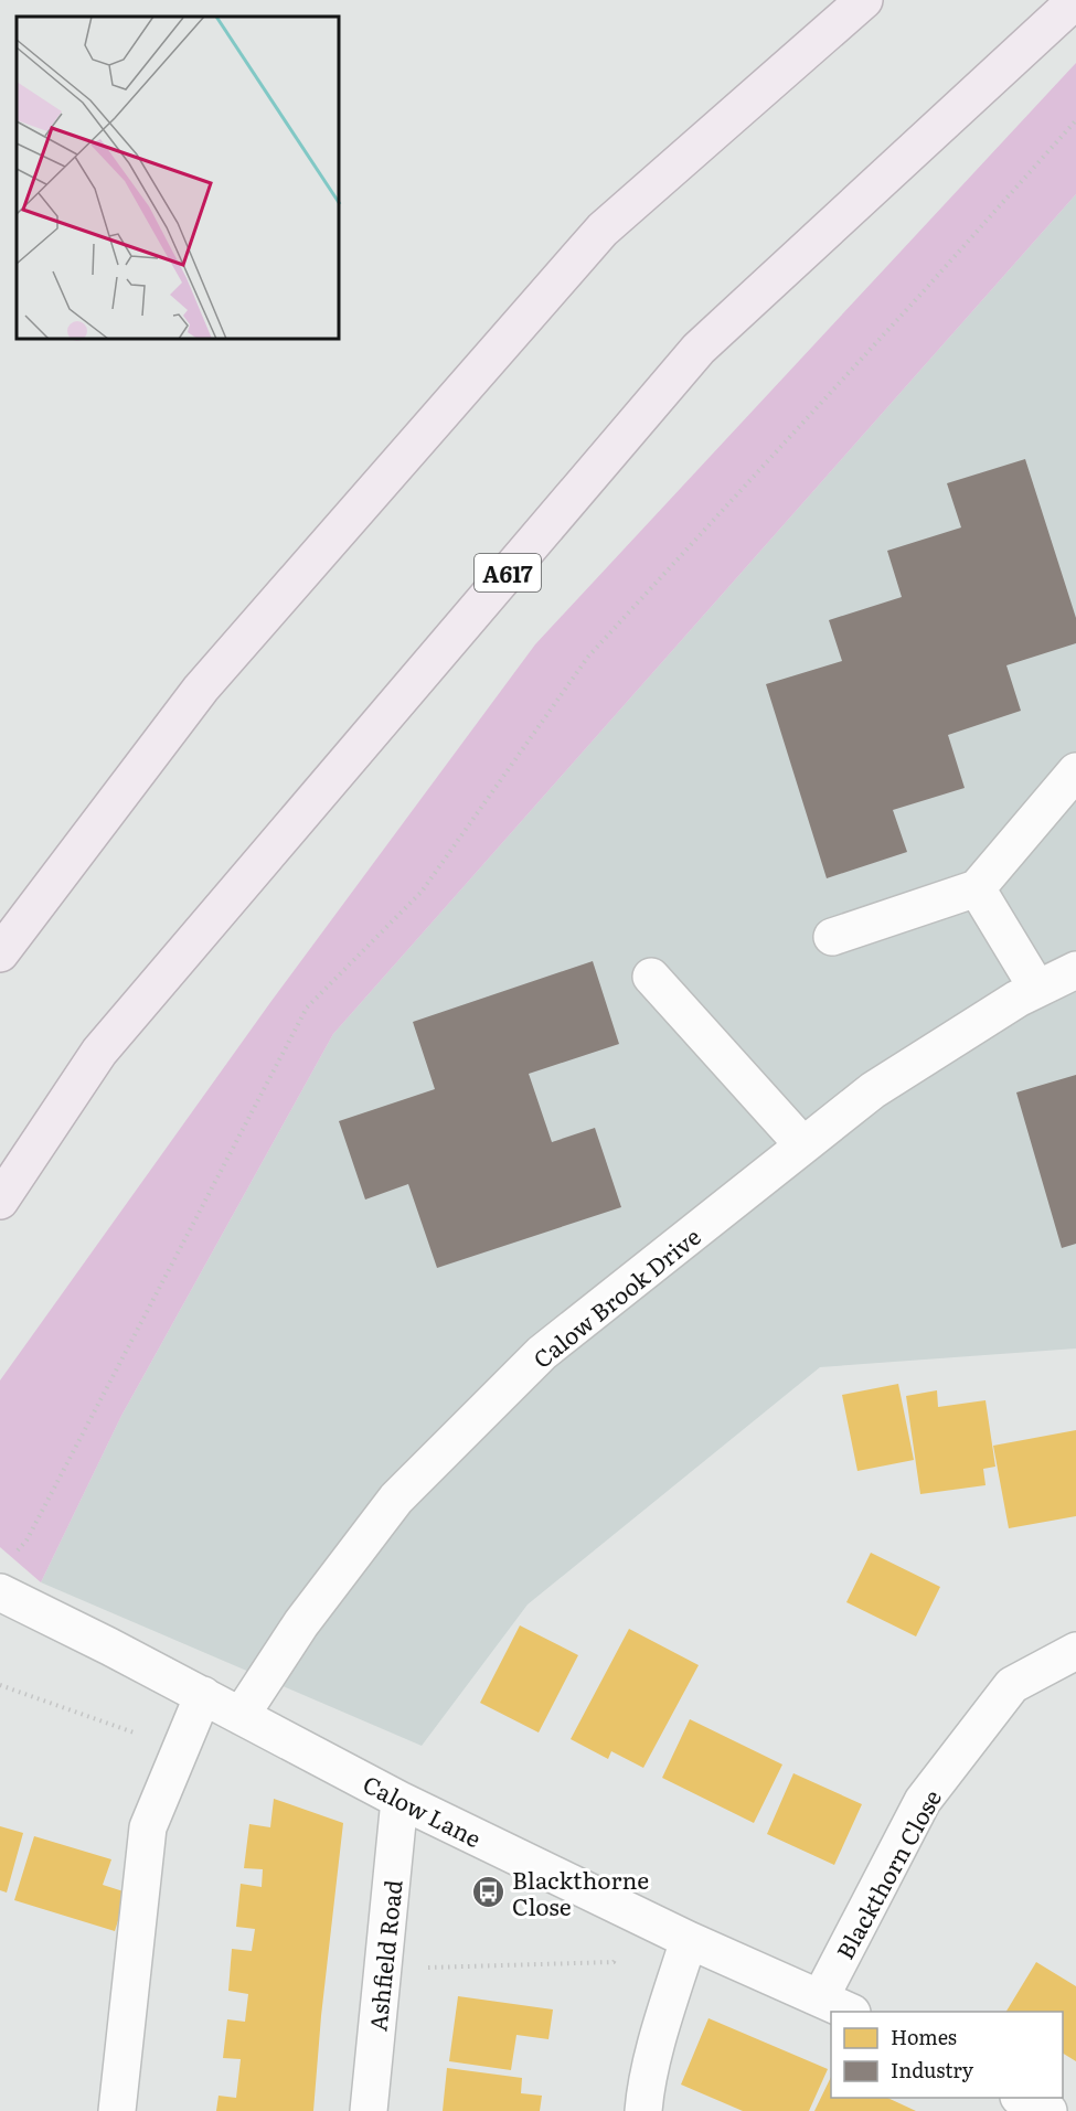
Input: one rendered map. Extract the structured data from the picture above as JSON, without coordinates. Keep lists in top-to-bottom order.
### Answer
{
  "streets": {
    "highway": ["A617"],
    "street": [
      "Calow Brook Drive",
      "Calow Lane",
      "Blackthorn Close",
      "Ashfield Road"
    ]
  },
  "crossings": [
    ["Calow Brook Drive", "Calow Lane"],
    ["Calow Lane", "Blackthorn Close"],
    ["Calow Lane", "Ashfield Road"]
  ],
  "places": {
    "bus stop": ["Blackthorne Close"]
  },
  "legend": ["Homes", "Industry"]
}
